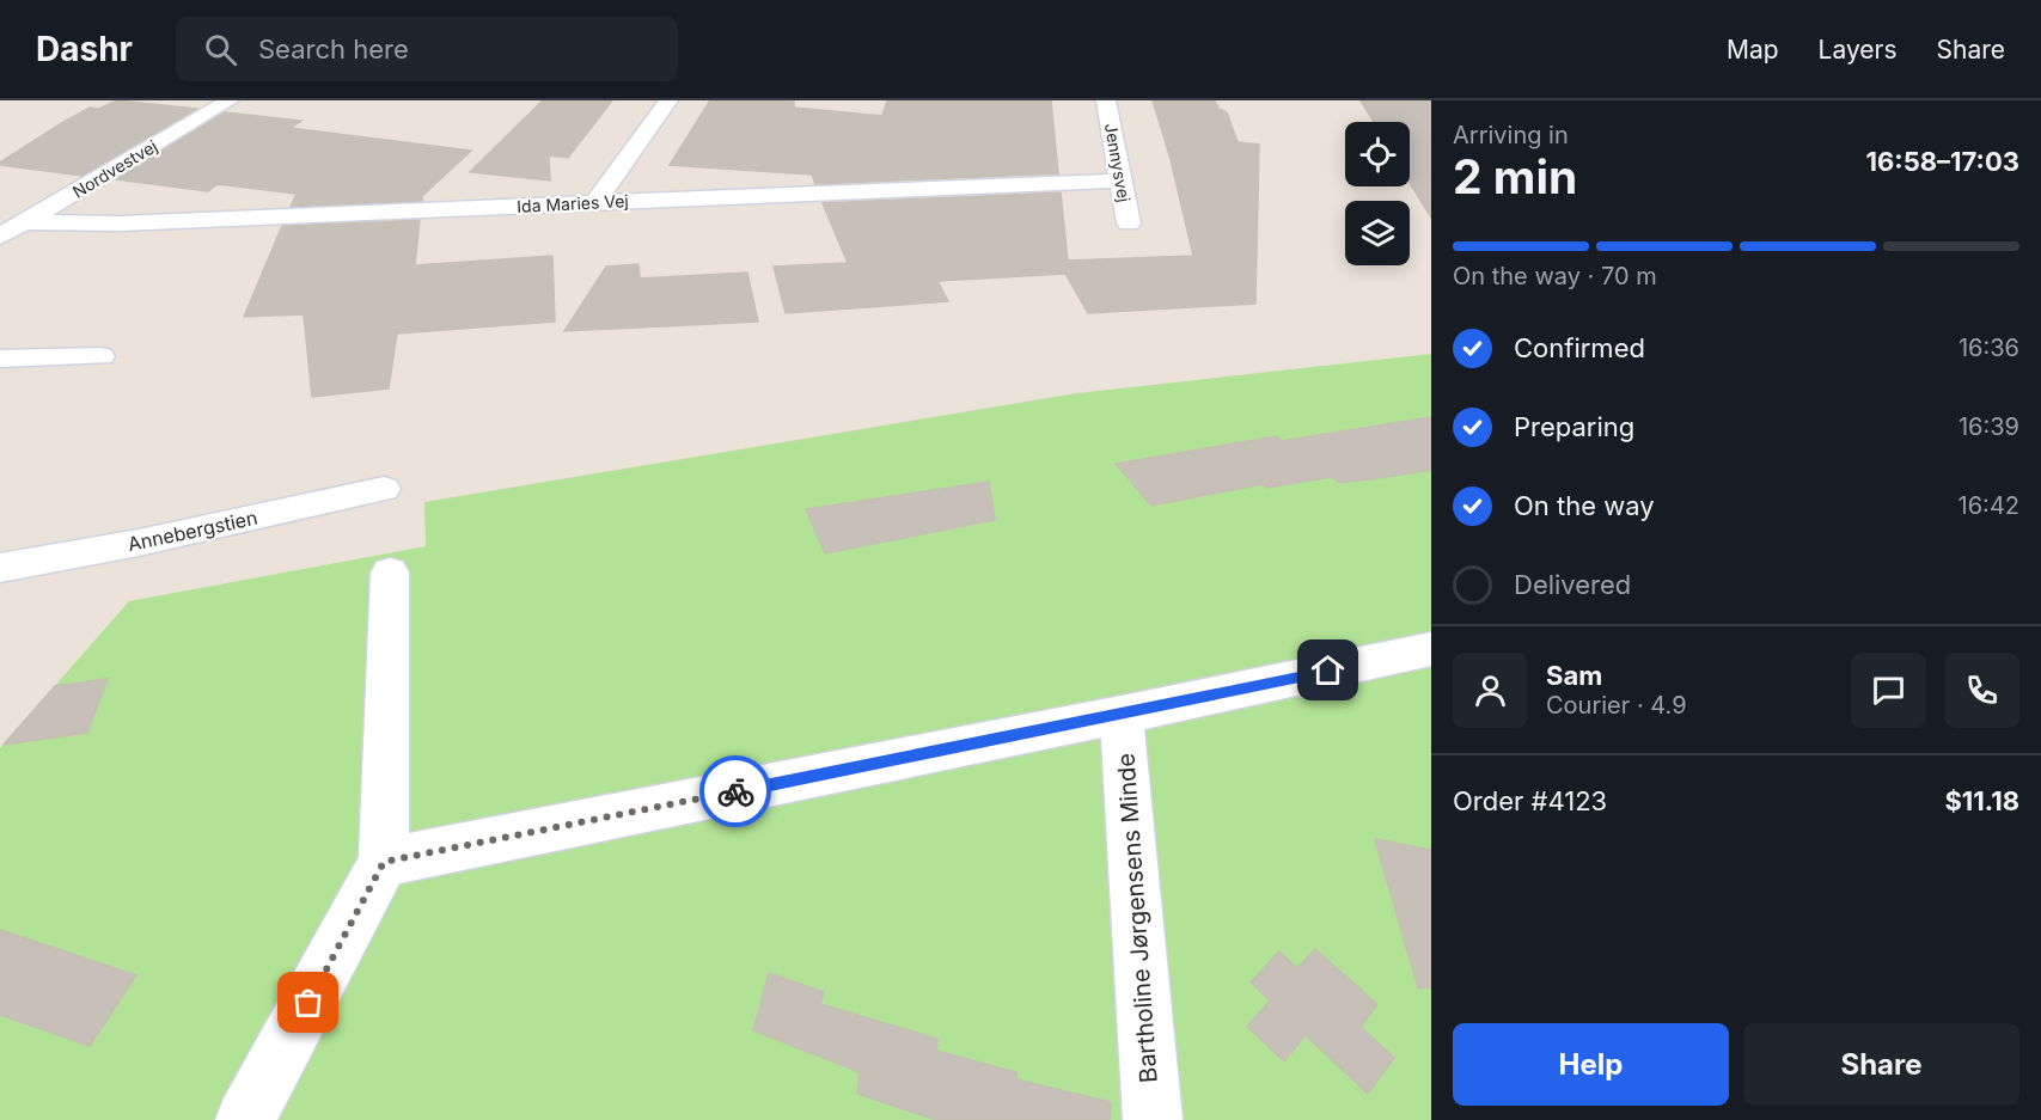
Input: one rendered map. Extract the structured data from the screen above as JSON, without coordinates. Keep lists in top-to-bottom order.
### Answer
{
  "streets": {
    "street": [
      "Jennysvej",
      "Nordvestvej",
      "Ida Maries Vej",
      "Annebergstien",
      "Bartholine Jørgensens Minde"
    ]
  },
  "crossings": [
    ["Jennysvej", "Ida Maries Vej"],
    ["Nordvestvej", "Ida Maries Vej"]
  ],
  "page": {
    "header": "Dashr",
    "search": "Search here",
    "nav": ["Map", "Layers", "Share"],
    "heading": ["2 min", "Arriving in", "16:58–17:03"],
    "panel": [
      "Sam",
      "Courier · 4.9",
      "Order #4123",
      "$11.18"
    ],
    "bar": "On the way · 70 m",
    "list": [
      ["Confirmed", "16:36"],
      ["Preparing", "16:39"],
      ["On the way", "16:42"],
      "Delivered"
    ],
    "buttons": ["Help", "Share"]
  }
}
